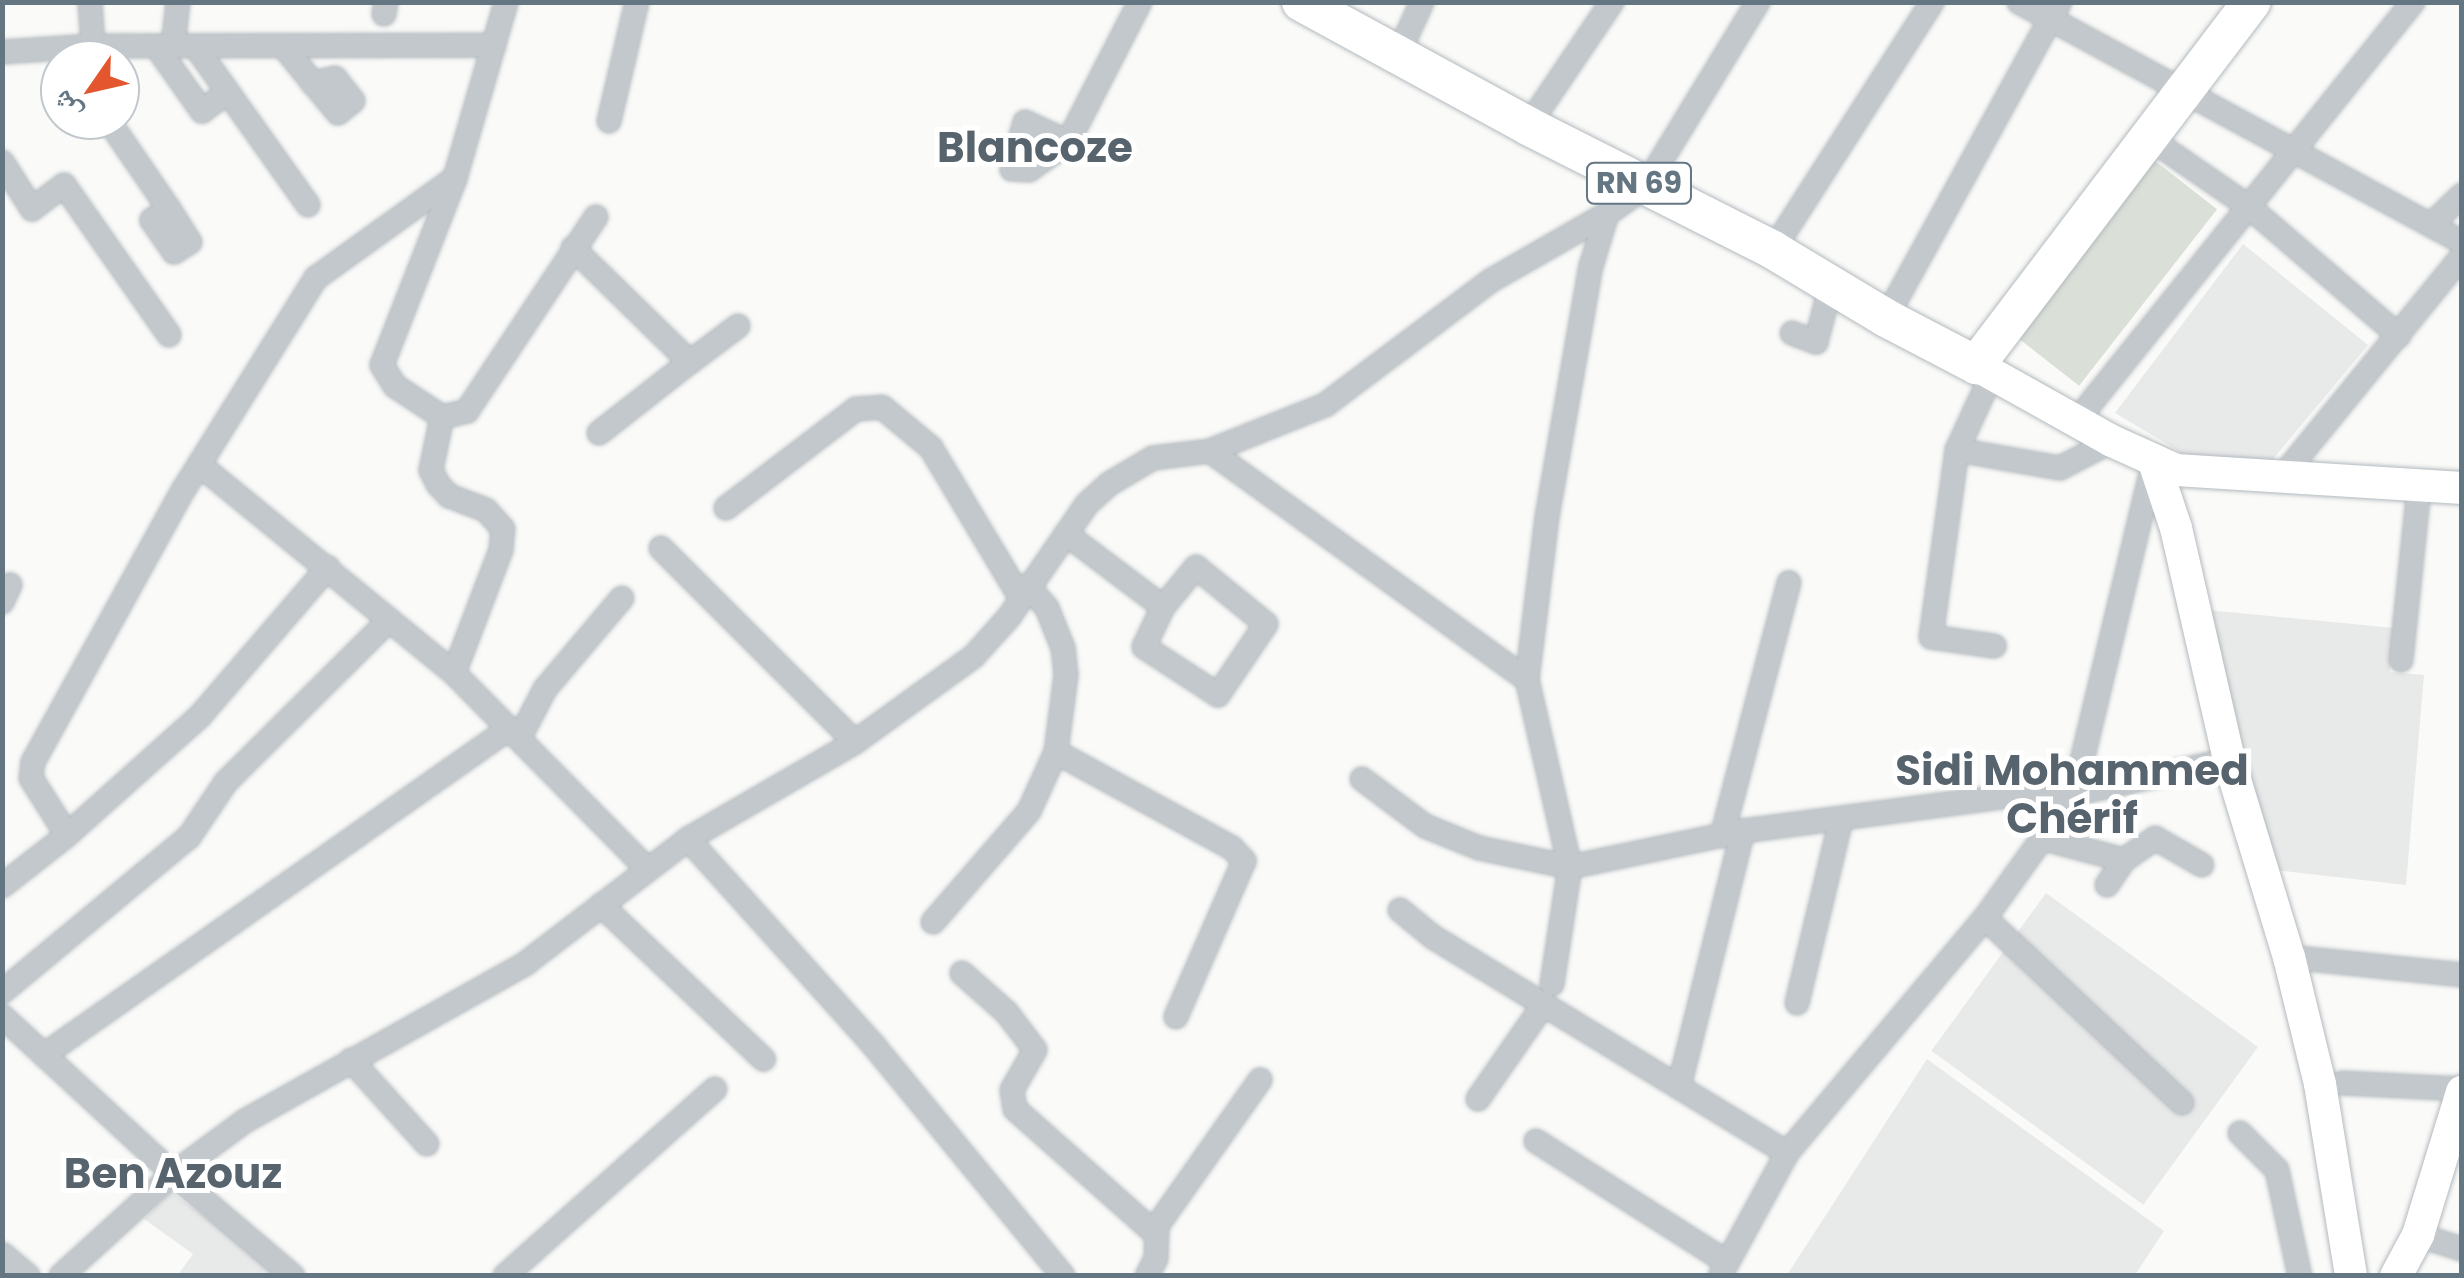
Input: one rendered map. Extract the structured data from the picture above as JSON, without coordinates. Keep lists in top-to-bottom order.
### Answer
{
  "streets": {
    "main road": ["RN 69"]
  },
  "districts": ["Blancoze", "Sidi Mohammed Chérif", "Ben Azouz"],
  "north": "bottom left"
}
